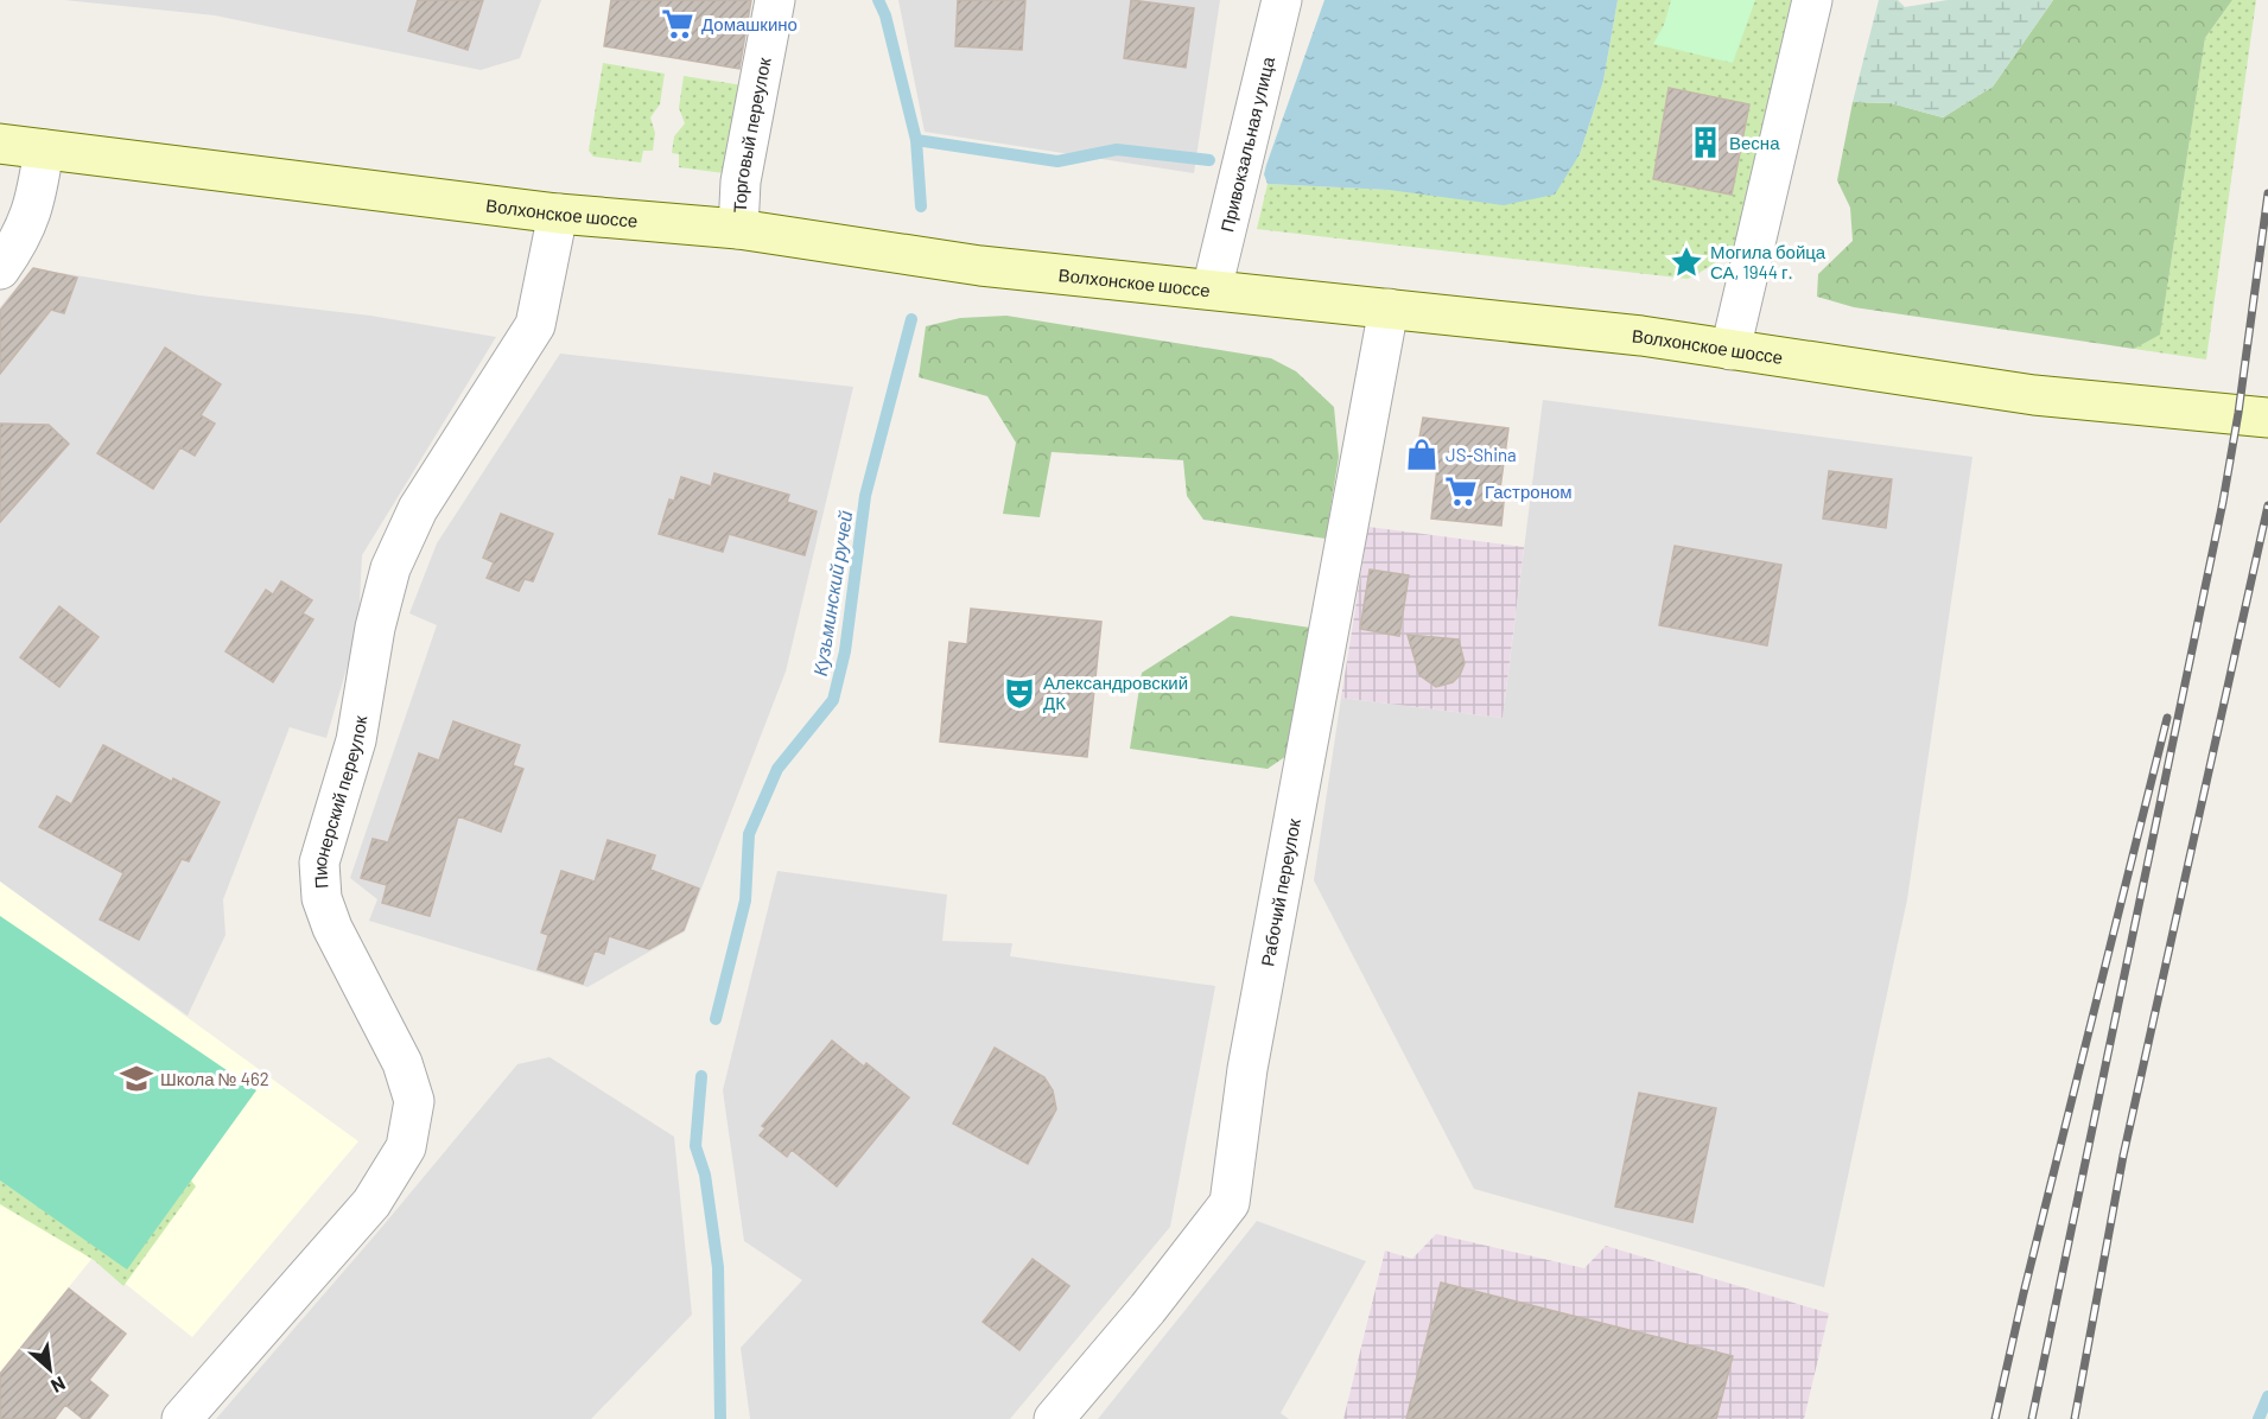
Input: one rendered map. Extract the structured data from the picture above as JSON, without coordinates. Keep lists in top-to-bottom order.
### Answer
{
  "streets": {
    "main road": ["Волхонское шоссе"],
    "street": [
      "Торговый переулок",
      "Привокзальная улица",
      "Пионерский переулок",
      "Рабочий переулок"
    ]
  },
  "crossings": [
    ["Торговый переулок", "Волхонское шоссе"],
    ["Привокзальная улица", "Волхонское шоссе"],
    ["Волхонское шоссе", "Пионерский переулок"],
    ["Волхонское шоссе", "Рабочий переулок"]
  ],
  "water": ["Кузьминский ручей"],
  "places": {
    "supermarket": ["Домашкино", "Гастроном"],
    "building": ["Весна"],
    "place": ["Могила бойца СА, 1944 г."],
    "shop": ["JS-Shina"],
    "theatre": ["Александровский ДК"],
    "school or university": ["Школа № 462"]
  },
  "north": "bottom right"
}
